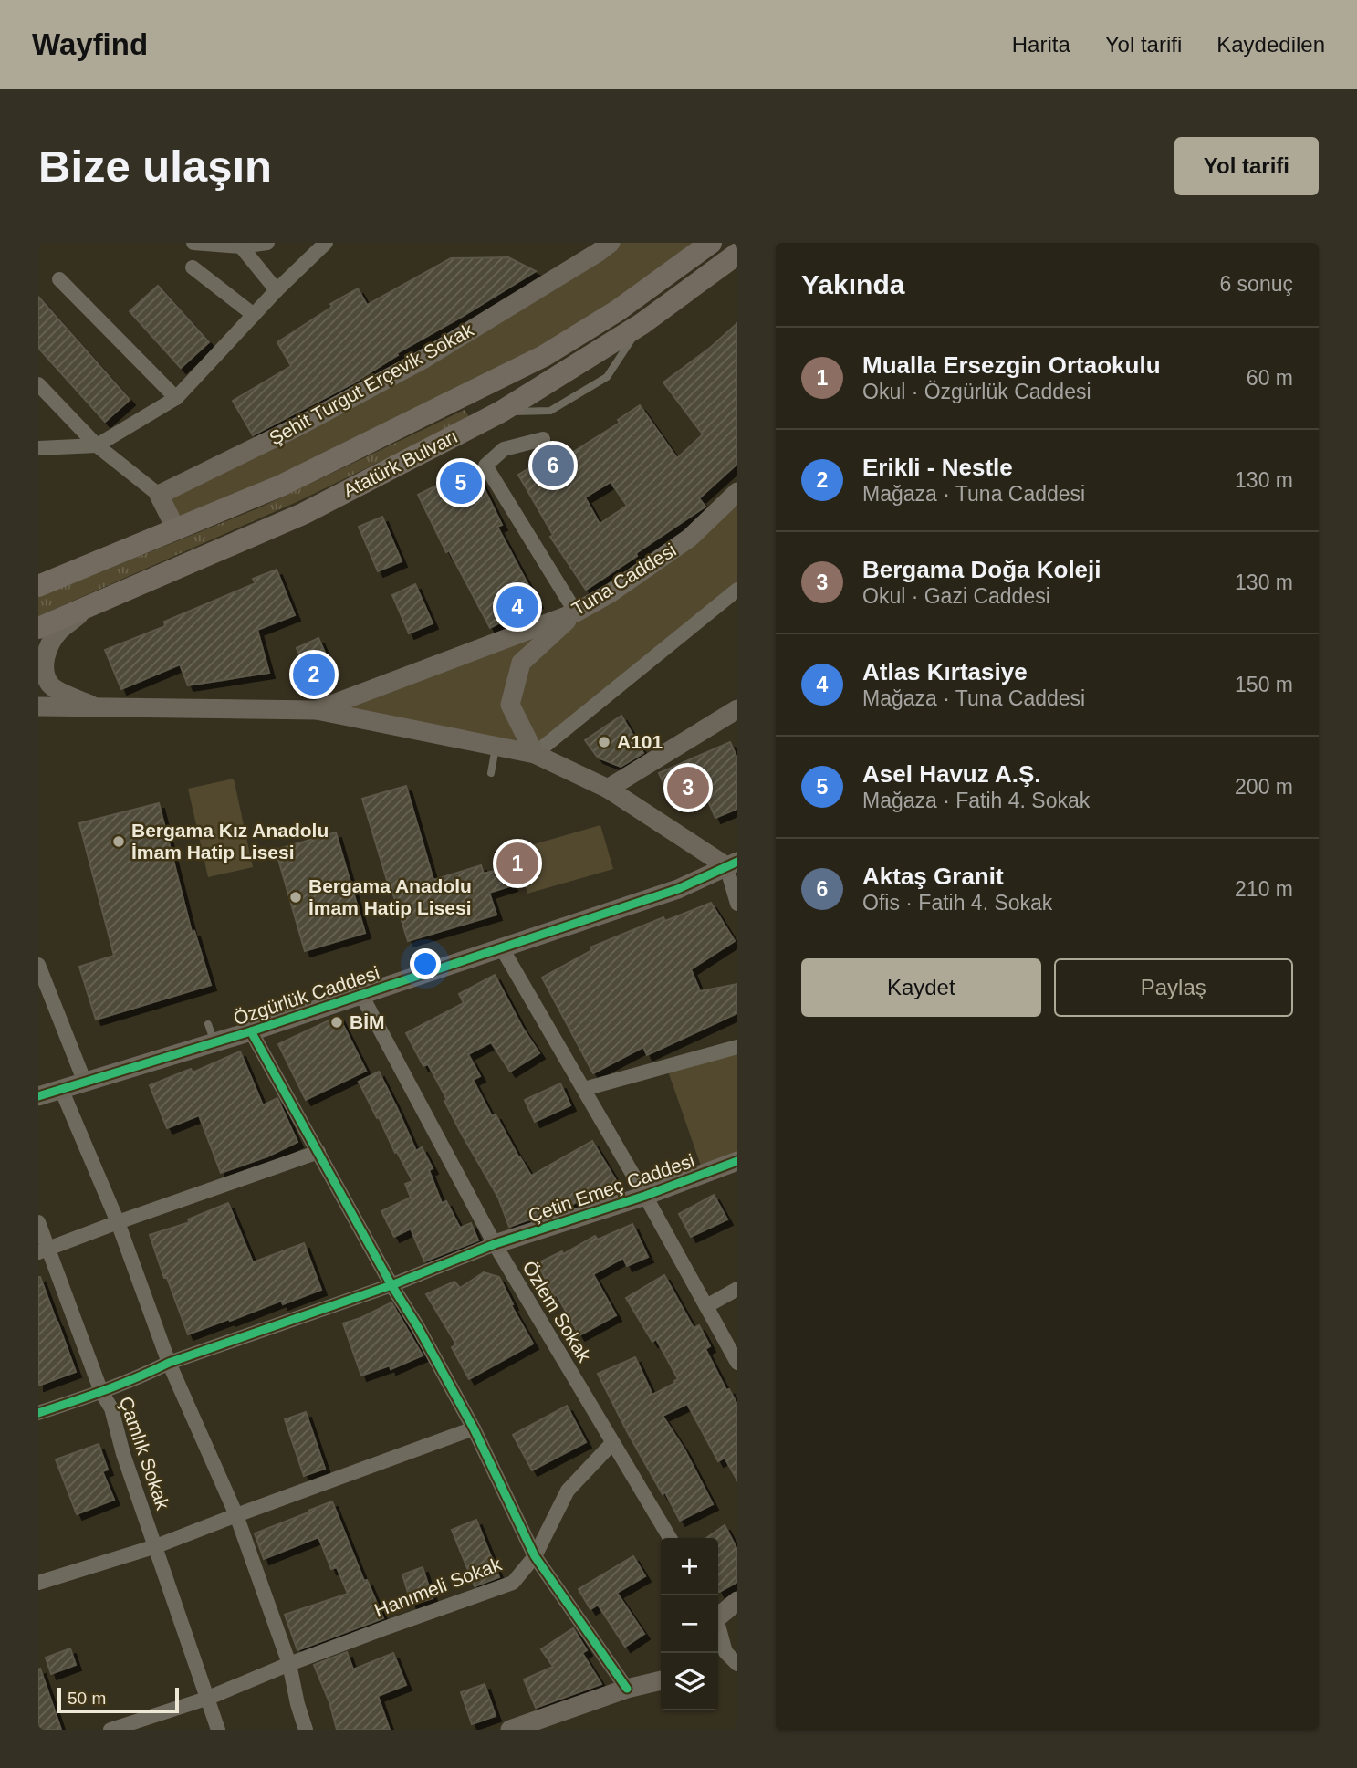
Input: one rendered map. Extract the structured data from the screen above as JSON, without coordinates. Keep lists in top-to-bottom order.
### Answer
{
  "streets": {
    "main road": [
      "Şehit Turgut Erçevik Sokak",
      "Atatürk Bulvarı",
      "Tuna Caddesi",
      "Özgürlük Caddesi",
      "Çetin Emeç Caddesi"
    ],
    "street": ["Özlem Sokak", "Çamlık Sokak", "Hanımeli Sokak"]
  },
  "crossings": [
    ["Tuna Caddesi", "Özgürlük Caddesi"],
    ["Özgürlük Caddesi", "Özlem Sokak"],
    ["Çetin Emeç Caddesi", "Özlem Sokak"],
    ["Özlem Sokak", "Hanımeli Sokak"],
    ["Çamlık Sokak", "Hanımeli Sokak"]
  ],
  "places": [
    "A101",
    "Bergama Kız Anadolu İmam Hatip Lisesi",
    "Bergama Anadolu İmam Hatip Lisesi",
    "BİM"
  ],
  "scale_bar": "50 m",
  "page": {
    "header": "Wayfind",
    "nav": ["Harita", "Yol tarifi", "Kaydedilen"],
    "buttons": [
      "Yol tarifi",
      ["Kaydet", "Paylaş"]
    ],
    "title": "Bize ulaşın",
    "heading": ["Yakında", "6 sonuç"],
    "list": [
      {
        "mark": "1",
        "name": "Mualla Ersezgin Ortaokulu",
        "note": "Okul · Özgürlük Caddesi",
        "value": "60 m"
      },
      {
        "mark": "2",
        "name": "Erikli - Nestle",
        "note": "Mağaza · Tuna Caddesi",
        "value": "130 m"
      },
      {
        "mark": "3",
        "name": "Bergama Doğa Koleji",
        "note": "Okul · Gazi Caddesi",
        "value": "130 m"
      },
      {
        "mark": "4",
        "name": "Atlas Kırtasiye",
        "note": "Mağaza · Tuna Caddesi",
        "value": "150 m"
      },
      {
        "mark": "5",
        "name": "Asel Havuz A.Ş.",
        "note": "Mağaza · Fatih 4. Sokak",
        "value": "200 m"
      },
      {
        "mark": "6",
        "name": "Aktaş Granit",
        "note": "Ofis · Fatih 4. Sokak",
        "value": "210 m"
      }
    ],
    "pins": [
      "6",
      "5",
      "4",
      "2",
      "3",
      "1"
    ],
    "map_buttons": ["+", "−"],
    "scale": "50 m"
  }
}
